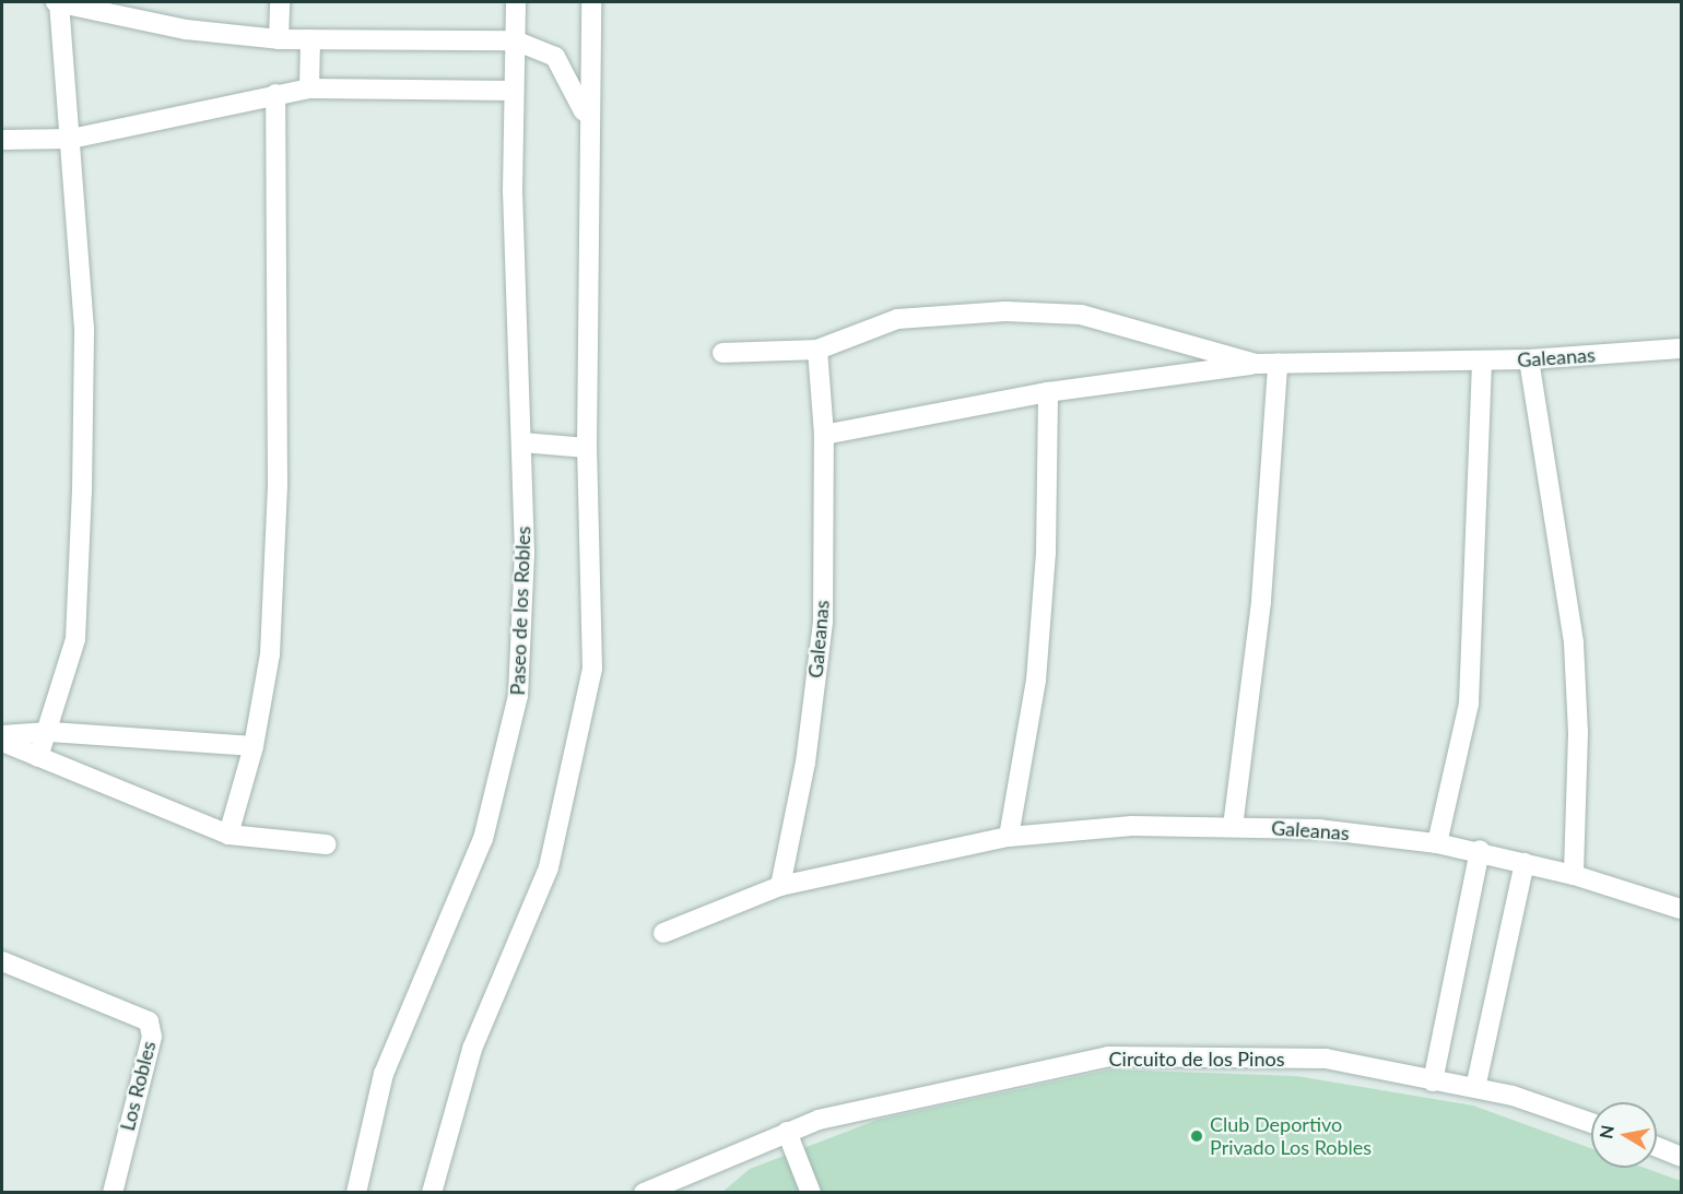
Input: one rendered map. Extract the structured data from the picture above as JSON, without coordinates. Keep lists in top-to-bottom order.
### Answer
{
  "streets": {
    "street": [
      "Galeanas",
      "Paseo de los Robles",
      "Circuito de los Pinos",
      "Los Robles"
    ]
  },
  "places": ["Club Deportivo Privado Los Robles"],
  "north": "left"
}
